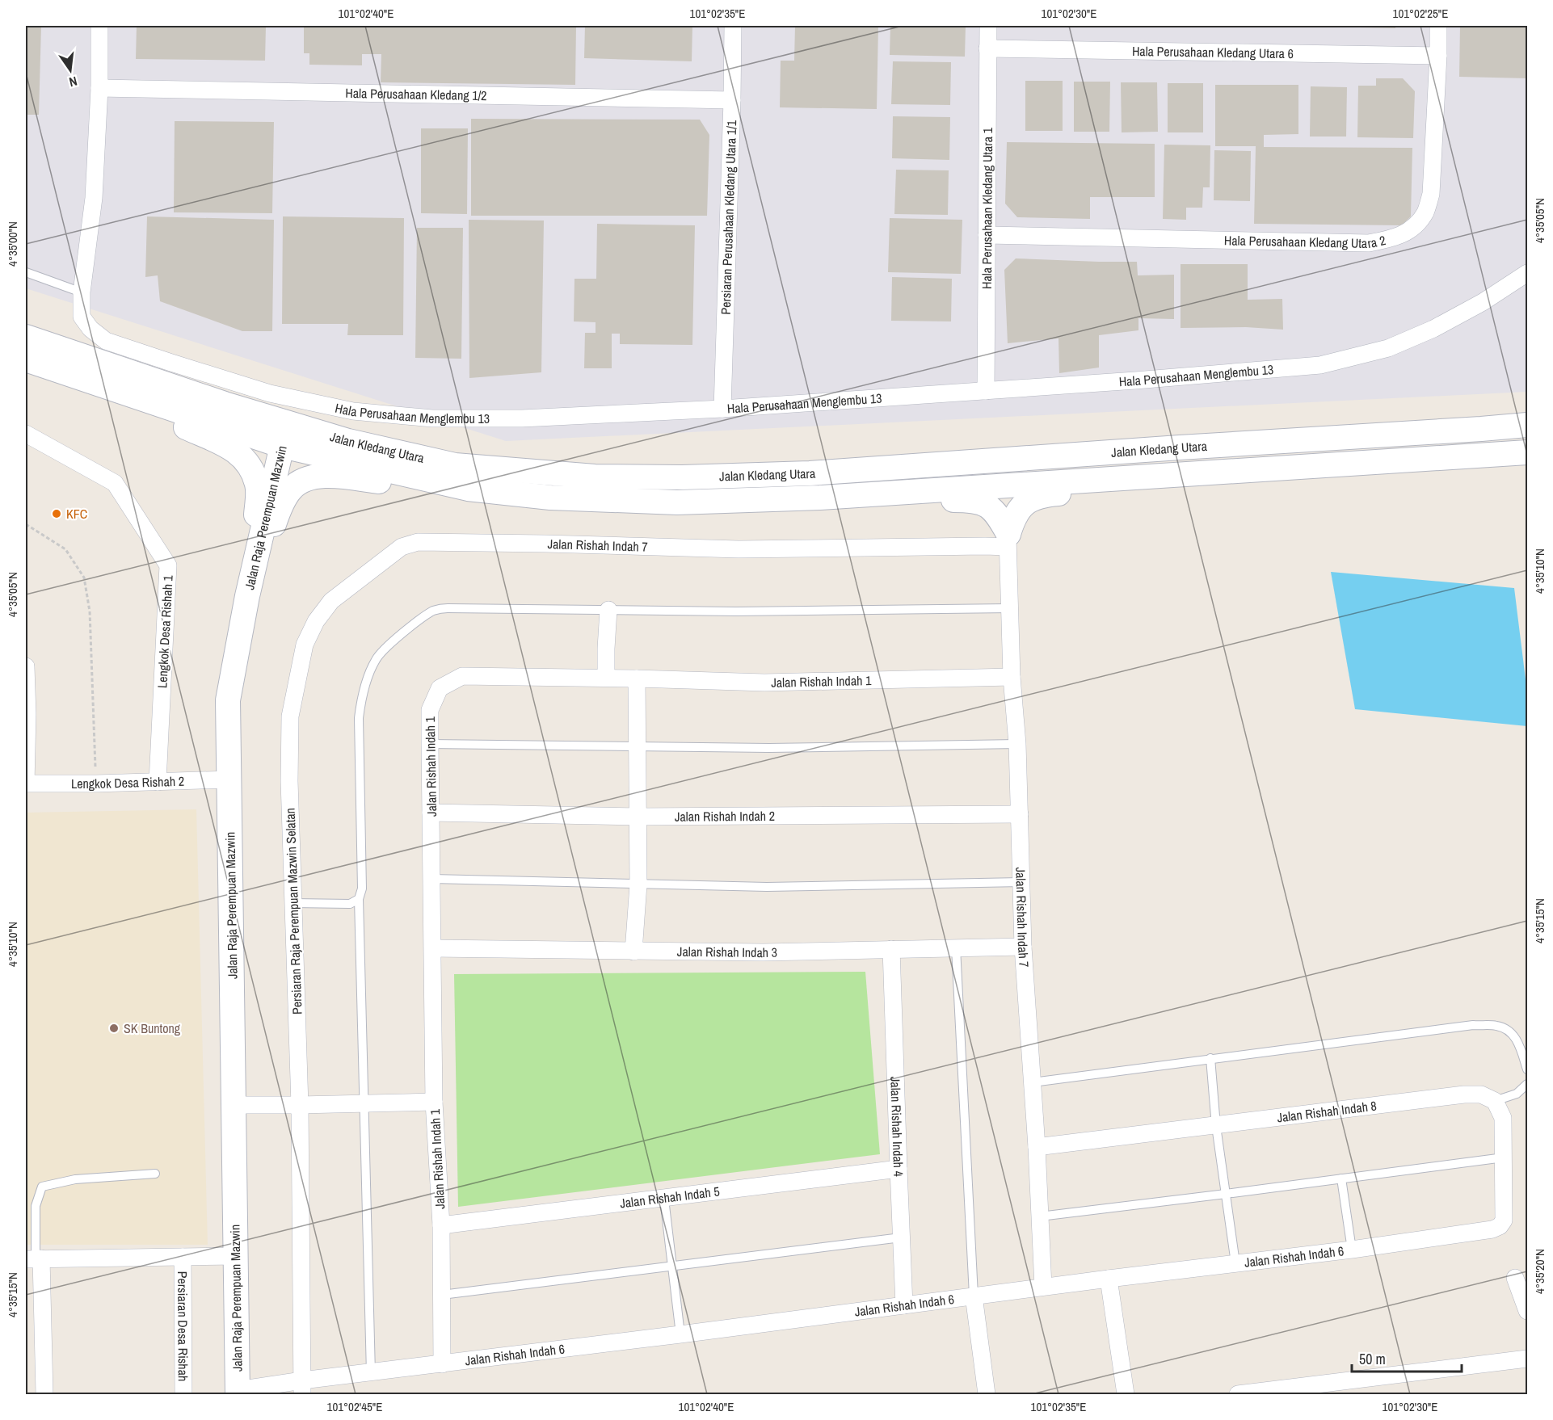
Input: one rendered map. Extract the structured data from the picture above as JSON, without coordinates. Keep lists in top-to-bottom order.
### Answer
{
  "streets": {
    "main road": ["Jalan Kledang Utara", "Jalan Raja Perempuan Mazwin"],
    "street": [
      "Hala Perusahaan Kledang Utara 6",
      "Hala Perusahaan Kledang 1/2",
      "Hala Perusahaan Kledang Utara 1",
      "Persiaran Perusahaan Kledang Utara 1/1",
      "Hala Perusahaan Kledang Utara 2",
      "Hala Perusahaan Menglembu 13",
      "Jalan Rishah Indah 7",
      "Lengkok Desa Rishah 1",
      "Jalan Rishah Indah 1",
      "Lengkok Desa Rishah 2",
      "Jalan Rishah Indah 2",
      "Persiaran Raja Perempuan Mazwin Selatan",
      "Jalan Rishah Indah 3",
      "Jalan Rishah Indah 8",
      "Jalan Rishah Indah 4",
      "Jalan Rishah Indah 5",
      "Jalan Rishah Indah 6",
      "Persiaran Desa Rishah"
    ]
  },
  "crossings": [
    ["Hala Perusahaan Kledang Utara 6", "Hala Perusahaan Kledang Utara 1"],
    ["Hala Perusahaan Kledang Utara 6", "Hala Perusahaan Kledang Utara 2"],
    ["Hala Perusahaan Kledang 1/2", "Persiaran Perusahaan Kledang Utara 1/1"],
    ["Hala Perusahaan Kledang Utara 1", "Hala Perusahaan Kledang Utara 2"],
    ["Hala Perusahaan Kledang Utara 1", "Hala Perusahaan Menglembu 13"],
    ["Persiaran Perusahaan Kledang Utara 1/1", "Hala Perusahaan Menglembu 13"],
    ["Jalan Kledang Utara", "Jalan Raja Perempuan Mazwin"],
    ["Jalan Raja Perempuan Mazwin", "Lengkok Desa Rishah 2"],
    ["Jalan Raja Perempuan Mazwin", "Jalan Rishah Indah 6"],
    ["Jalan Rishah Indah 7", "Jalan Rishah Indah 1"],
    ["Jalan Rishah Indah 7", "Jalan Rishah Indah 2"],
    ["Jalan Rishah Indah 7", "Persiaran Raja Perempuan Mazwin Selatan"],
    ["Jalan Rishah Indah 7", "Jalan Rishah Indah 3"],
    ["Jalan Rishah Indah 7", "Jalan Rishah Indah 8"],
    ["Jalan Rishah Indah 7", "Jalan Rishah Indah 6"],
    ["Lengkok Desa Rishah 1", "Lengkok Desa Rishah 2"],
    ["Jalan Rishah Indah 1", "Jalan Rishah Indah 2"],
    ["Jalan Rishah Indah 1", "Jalan Rishah Indah 3"],
    ["Jalan Rishah Indah 1", "Jalan Rishah Indah 5"],
    ["Jalan Rishah Indah 1", "Jalan Rishah Indah 6"],
    ["Persiaran Raja Perempuan Mazwin Selatan", "Jalan Rishah Indah 6"],
    ["Jalan Rishah Indah 3", "Jalan Rishah Indah 4"],
    ["Jalan Rishah Indah 4", "Jalan Rishah Indah 5"],
    ["Jalan Rishah Indah 4", "Jalan Rishah Indah 6"]
  ],
  "places": ["KFC", "SK Buntong"],
  "scale_bar": "50 m",
  "north": "bottom",
  "coordinates": [
    "101°02'40\"E",
    "101°02'35\"E",
    "101°02'30\"E",
    "101°02'25\"E",
    "4°35'05\"N",
    "4°35'00\"N",
    "4°35'10\"N",
    "4°35'15\"N",
    "4°35'20\"N",
    "101°02'45\"E"
  ]
}
